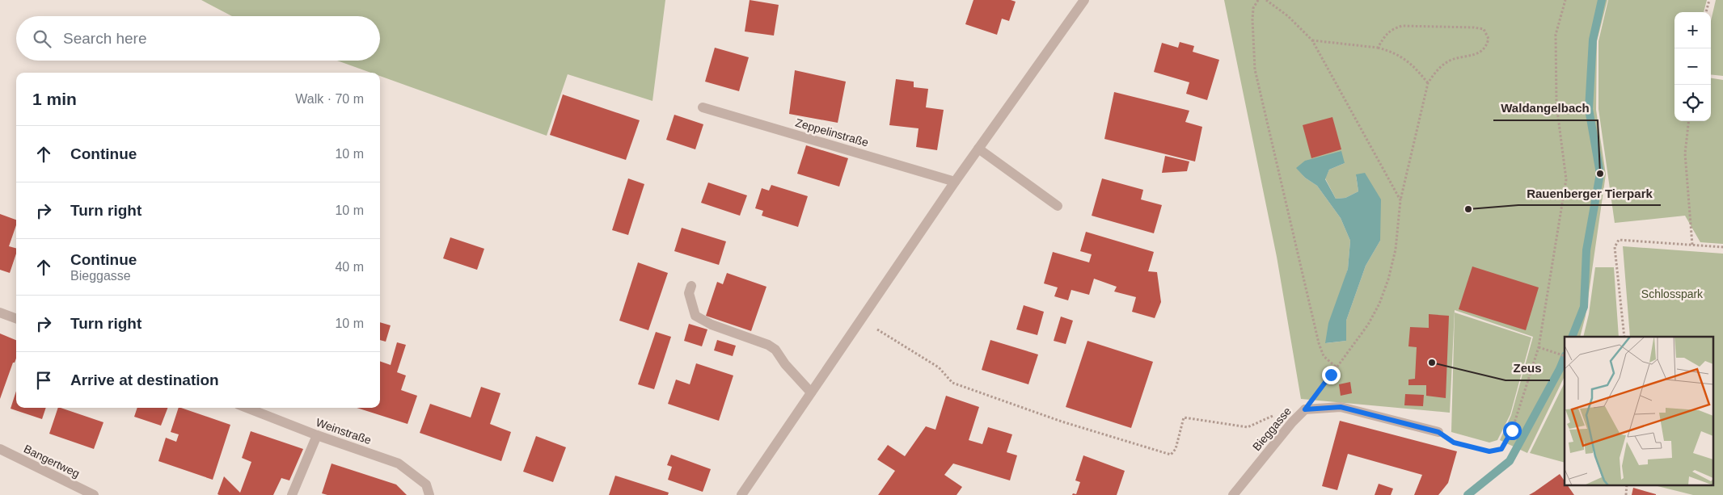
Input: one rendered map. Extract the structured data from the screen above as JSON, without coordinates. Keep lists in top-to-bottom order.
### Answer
{
  "streets": {
    "street": [
      "Zeppelinstraße",
      "Bieggasse",
      "Weinstraße",
      "Bangertweg"
    ]
  },
  "parks": ["Schlosspark"],
  "places": ["Waldangelbach", "Rauenberger Tierpark", "Zeus"],
  "page": {
    "map_buttons": ["+", "−"],
    "search": "Search here",
    "heading": ["1 min", "Walk · 70 m"],
    "list": [
      ["Continue", "10 m"],
      ["Turn right", "10 m"],
      ["Continue", "Bieggasse", "40 m"],
      ["Turn right", "10 m"],
      "Arrive at destination"
    ]
  }
}
